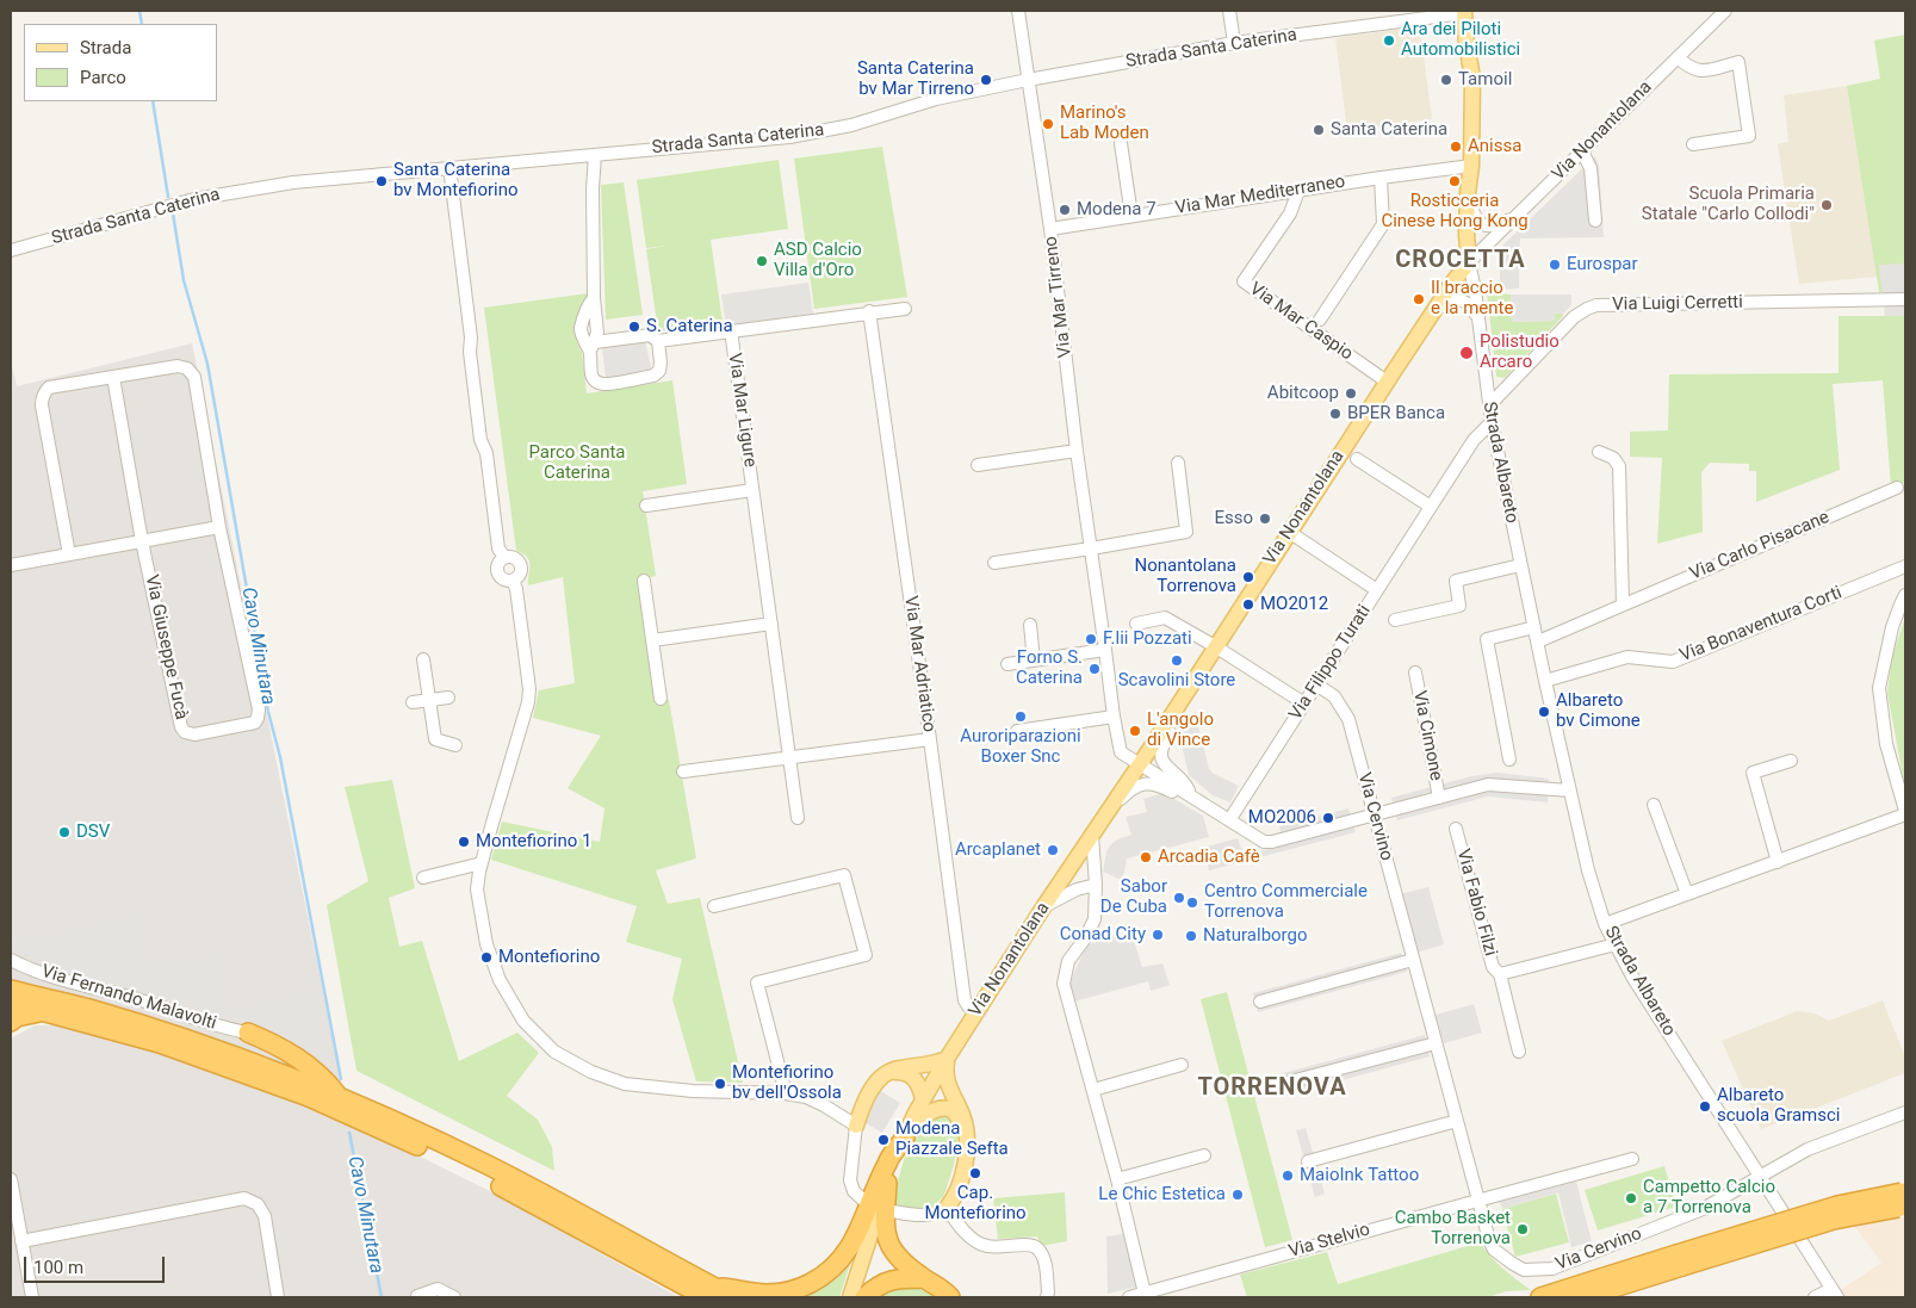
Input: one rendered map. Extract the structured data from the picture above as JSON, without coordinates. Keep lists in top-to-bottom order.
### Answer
{
  "streets": {
    "main road": ["Via Nonantolana"],
    "street": [
      "Strada Santa Caterina",
      "Via Mar Mediterraneo",
      "Via Mar Tirreno",
      "Via Luigi Cerretti",
      "Via Mar Caspio",
      "Via Mar Ligure",
      "Strada Albareto",
      "Via Carlo Pisacane",
      "Via Bonaventura Corti",
      "Via Giuseppe Fucà",
      "Via Filippo Turati",
      "Via Mar Adriatico",
      "Via Cimone",
      "Via Cervino",
      "Via Fabio Filzi",
      "Via Fernando Malavolti",
      "Via Stelvio"
    ]
  },
  "crossings": [
    ["Strada Santa Caterina", "Via Mar Tirreno"],
    ["Via Nonantolana", "Via Mar Tirreno"],
    ["Via Nonantolana", "Via Mar Caspio"],
    ["Via Nonantolana", "Strada Albareto"],
    ["Via Nonantolana", "Via Mar Adriatico"],
    ["Via Nonantolana", "Via Cimone"],
    ["Via Mar Mediterraneo", "Via Mar Tirreno"],
    ["Via Mar Mediterraneo", "Via Mar Caspio"],
    ["Via Mar Tirreno", "Via Cimone"],
    ["Via Luigi Cerretti", "Strada Albareto"],
    ["Strada Albareto", "Via Carlo Pisacane"],
    ["Strada Albareto", "Via Bonaventura Corti"],
    ["Strada Albareto", "Via Filippo Turati"],
    ["Strada Albareto", "Via Cimone"],
    ["Strada Albareto", "Via Cervino"],
    ["Strada Albareto", "Via Fabio Filzi"],
    ["Via Filippo Turati", "Via Cimone"],
    ["Via Filippo Turati", "Via Cervino"],
    ["Via Cimone", "Via Cervino"],
    ["Via Cervino", "Via Stelvio"]
  ],
  "districts": ["CROCETTA", "TORRENOVA"],
  "water": ["Cavo Minutara"],
  "parks": ["Parco Santa Caterina"],
  "places": [
    "Ara dei Piloti Automobilistici",
    "Santa Caterina bv Mar Tirreno",
    "Tamoil",
    "Marino's Lab Moden",
    "Santa Caterina",
    "Anissa",
    "Santa Caterina bv Montefiorino",
    "Rosticceria Cinese Hong Kong",
    "Scuola Primaria Statale \"Carlo Collodi\"",
    "Modena 7",
    "ASD Calcio Villa d'Oro",
    "Eurospar",
    "Il braccio e la mente",
    "S. Caterina",
    "Polistudio Arcaro",
    "Abitcoop",
    "BPER Banca",
    "Esso",
    "Nonantolana Torrenova",
    "MO2012",
    "F.lii Pozzati",
    "Scavolini Store",
    "Forno S. Caterina",
    "Albareto bv Cimone",
    "Auroriparazioni Boxer Snc",
    "L'angolo di Vince",
    "MO2006",
    "DSV",
    "Montefiorino 1",
    "Arcaplanet",
    "Arcadia Cafè",
    "Sabor De Cuba",
    "Centro Commerciale Torrenova",
    "Conad City",
    "Naturalborgo",
    "Montefiorino",
    "Montefiorino bv dell'Ossola",
    "Albareto scuola Gramsci",
    "Modena Piazzale Sefta",
    "Cap. Montefiorino",
    "MaioInk Tattoo",
    "Le Chic Estetica",
    "Campetto Calcio a 7 Torrenova",
    "Cambo Basket Torrenova"
  ],
  "legend": ["Strada", "Parco"],
  "scale_bar": "100 m"
}
